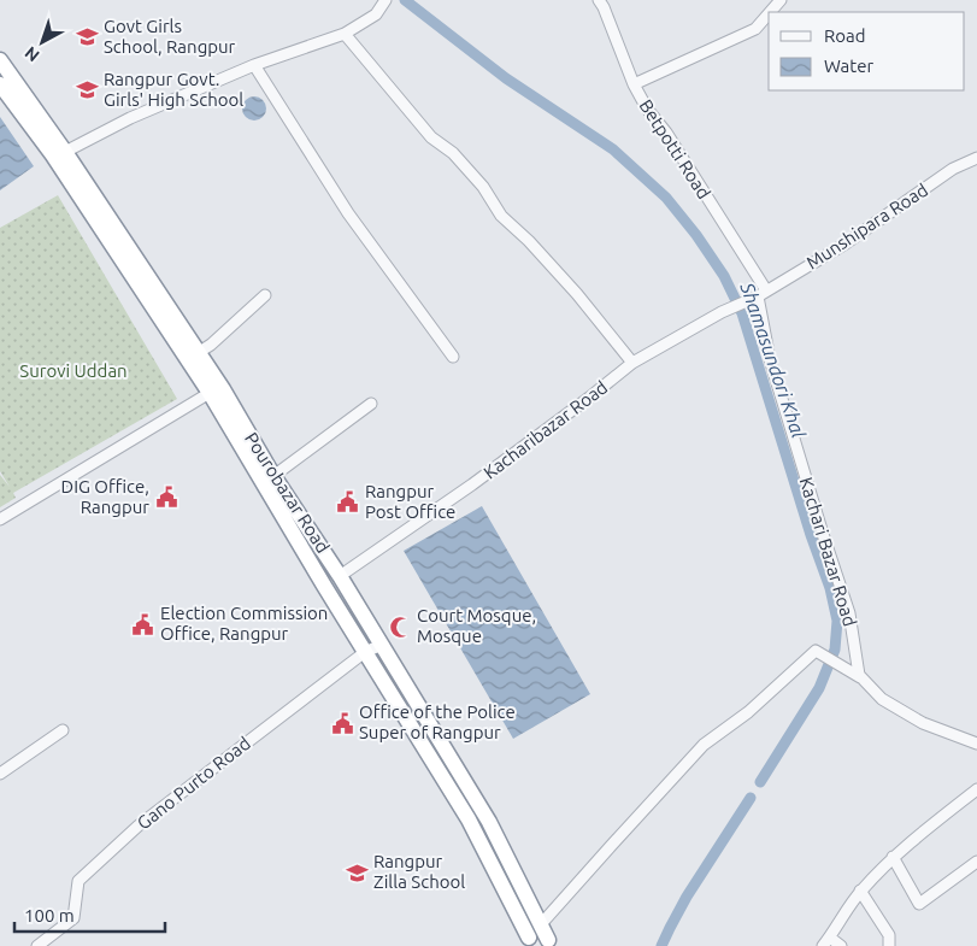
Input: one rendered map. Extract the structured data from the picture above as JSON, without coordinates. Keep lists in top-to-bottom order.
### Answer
{
  "streets": {
    "highway": ["Pourobazar Road"],
    "street": [
      "Betpotti Road",
      "Munshipara Road",
      "Kacharibazar Road",
      "Kachari Bazar Road",
      "Gano Purto Road"
    ]
  },
  "crossings": [
    ["Betpotti Road", "Munshipara Road"],
    ["Betpotti Road", "Kacharibazar Road"],
    ["Betpotti Road", "Kachari Bazar Road"],
    ["Munshipara Road", "Kacharibazar Road"],
    ["Munshipara Road", "Kachari Bazar Road"],
    ["Kacharibazar Road", "Pourobazar Road"],
    ["Kacharibazar Road", "Kachari Bazar Road"],
    ["Pourobazar Road", "Gano Purto Road"]
  ],
  "water": ["Shamasundori Khal"],
  "parks": ["Surovi Uddan"],
  "places": {
    "school or university": ["Govt Girls School, Rangpur", "Rangpur Govt. Girls' High School", "Rangpur Zilla School"],
    "public building": [
      "DIG Office, Rangpur",
      "Rangpur Post Office",
      "Election Commission Office, Rangpur",
      "Office of the Police Super of Rangpur"
    ],
    "mosque": ["Court Mosque, Mosque"]
  },
  "legend": ["Road", "Water"],
  "scale_bar": "100 m",
  "north": "bottom left"
}
